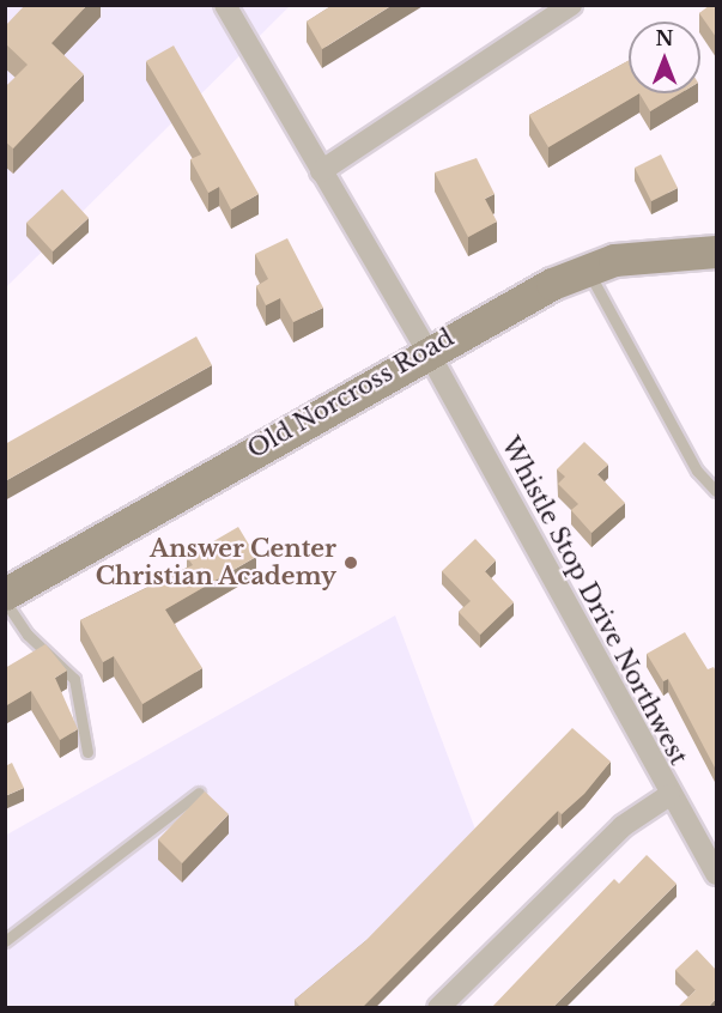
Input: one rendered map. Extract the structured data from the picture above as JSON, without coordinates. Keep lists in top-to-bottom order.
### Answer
{
  "streets": {
    "street": ["Old Norcross Road", "Whistle Stop Drive Northwest"]
  },
  "crossings": [
    ["Old Norcross Road", "Whistle Stop Drive Northwest"]
  ],
  "places": ["Answer Center Christian Academy"],
  "north": "top"
}
